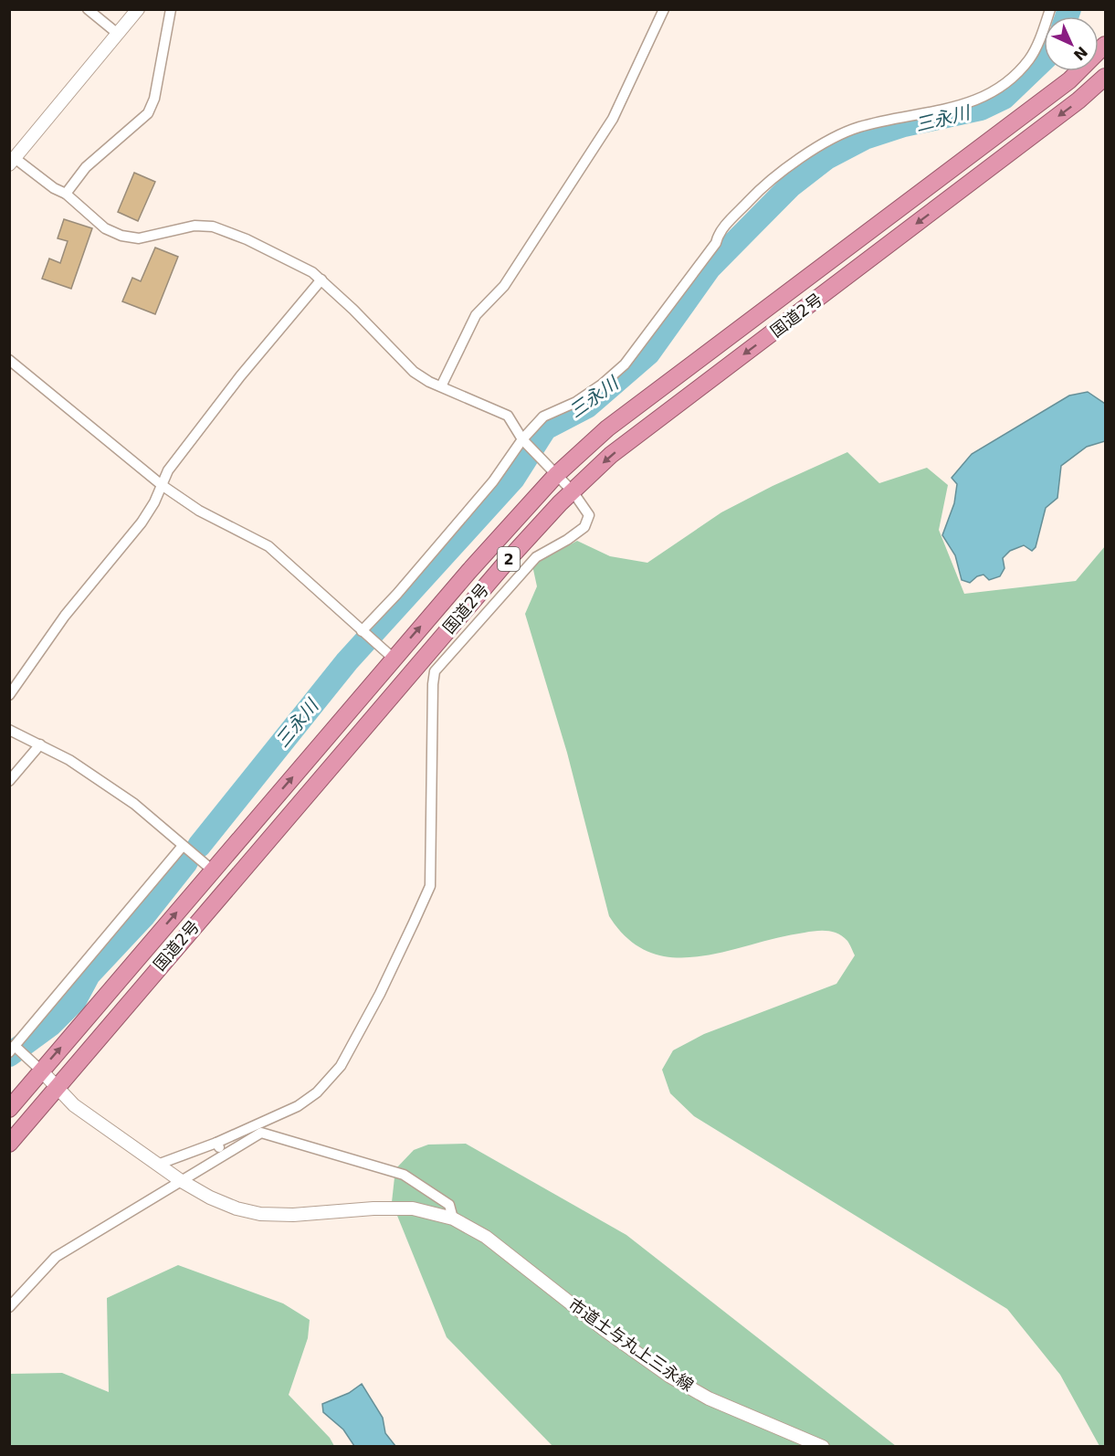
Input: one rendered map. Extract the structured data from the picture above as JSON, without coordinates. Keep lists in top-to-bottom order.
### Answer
{
  "streets": {
    "highway": ["国道2号", "2"],
    "street": ["市道土与丸上三永線"]
  },
  "crossings": [
    ["国道2号", "市道土与丸上三永線"]
  ],
  "water": ["三永川"],
  "north": "bottom right"
}
